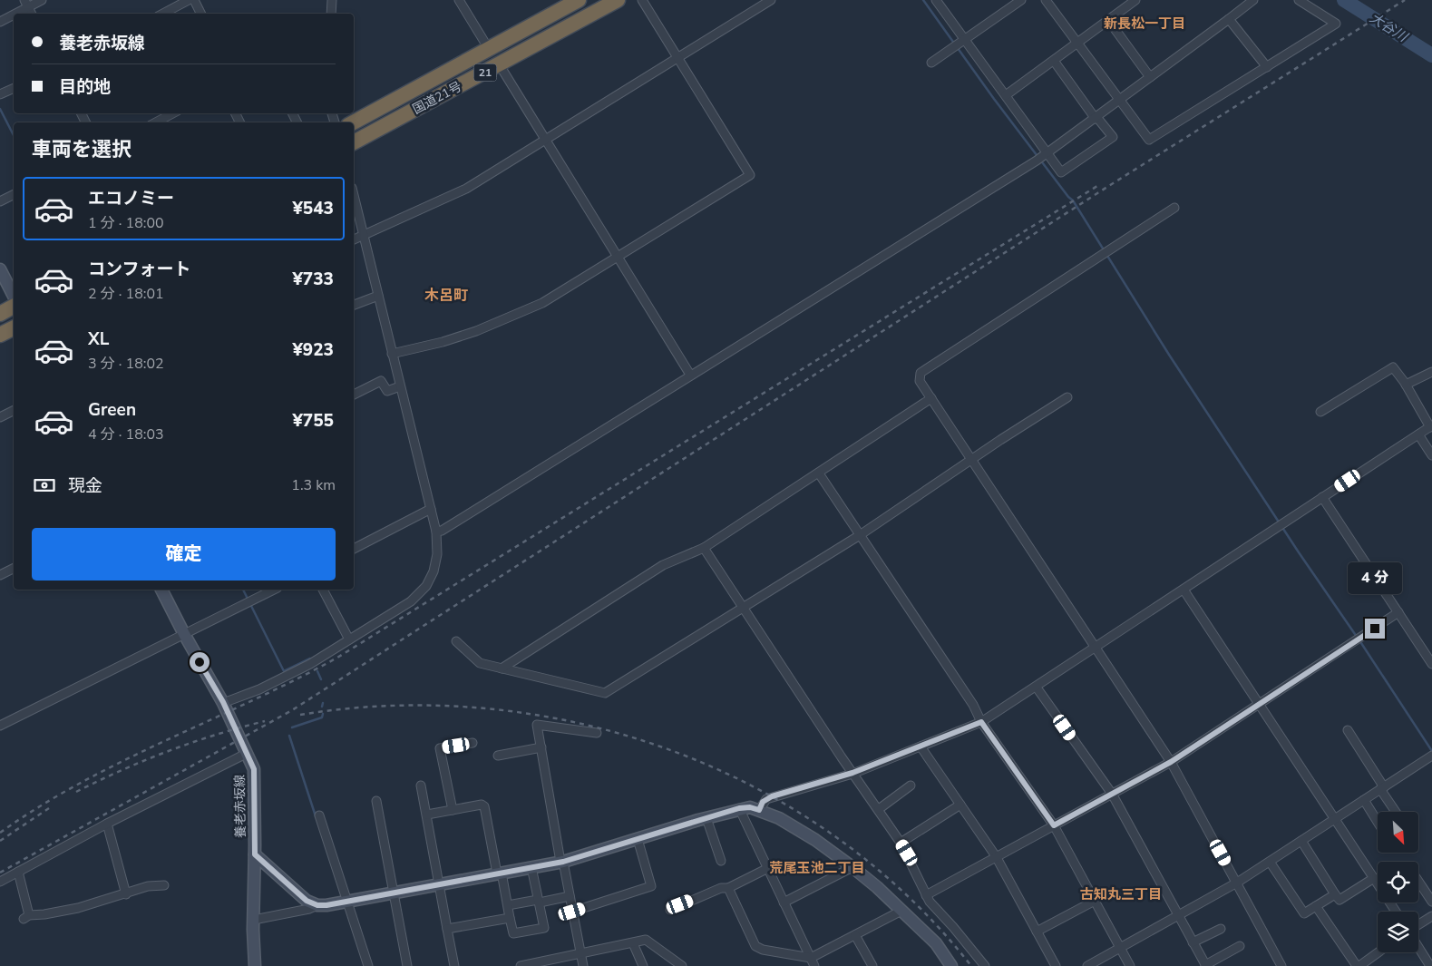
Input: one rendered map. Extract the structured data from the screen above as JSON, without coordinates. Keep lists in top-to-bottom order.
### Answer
{
  "streets": {
    "highway": ["21", "国道21号"],
    "street": ["養老赤坂線"]
  },
  "districts": [
    "新長松一丁目",
    "木呂町",
    "荒尾玉池二丁目",
    "古知丸三丁目"
  ],
  "water": ["大谷川"],
  "north": "bottom right",
  "page": {
    "banner": ["養老赤坂線", "目的地"],
    "heading": "車両を選択",
    "list": [
      {
        "name": "エコノミー",
        "note": "1 分 · 18:00",
        "value": "¥543"
      },
      {
        "name": "コンフォート",
        "note": "2 分 · 18:01",
        "value": "¥733"
      },
      {
        "name": "XL",
        "note": "3 分 · 18:02",
        "value": "¥923"
      },
      {
        "name": "Green",
        "note": "4 分 · 18:03",
        "value": "¥755"
      }
    ],
    "pay": ["現金", "1.3 km"],
    "buttons": "確定",
    "bubble": "4 分"
  }
}
